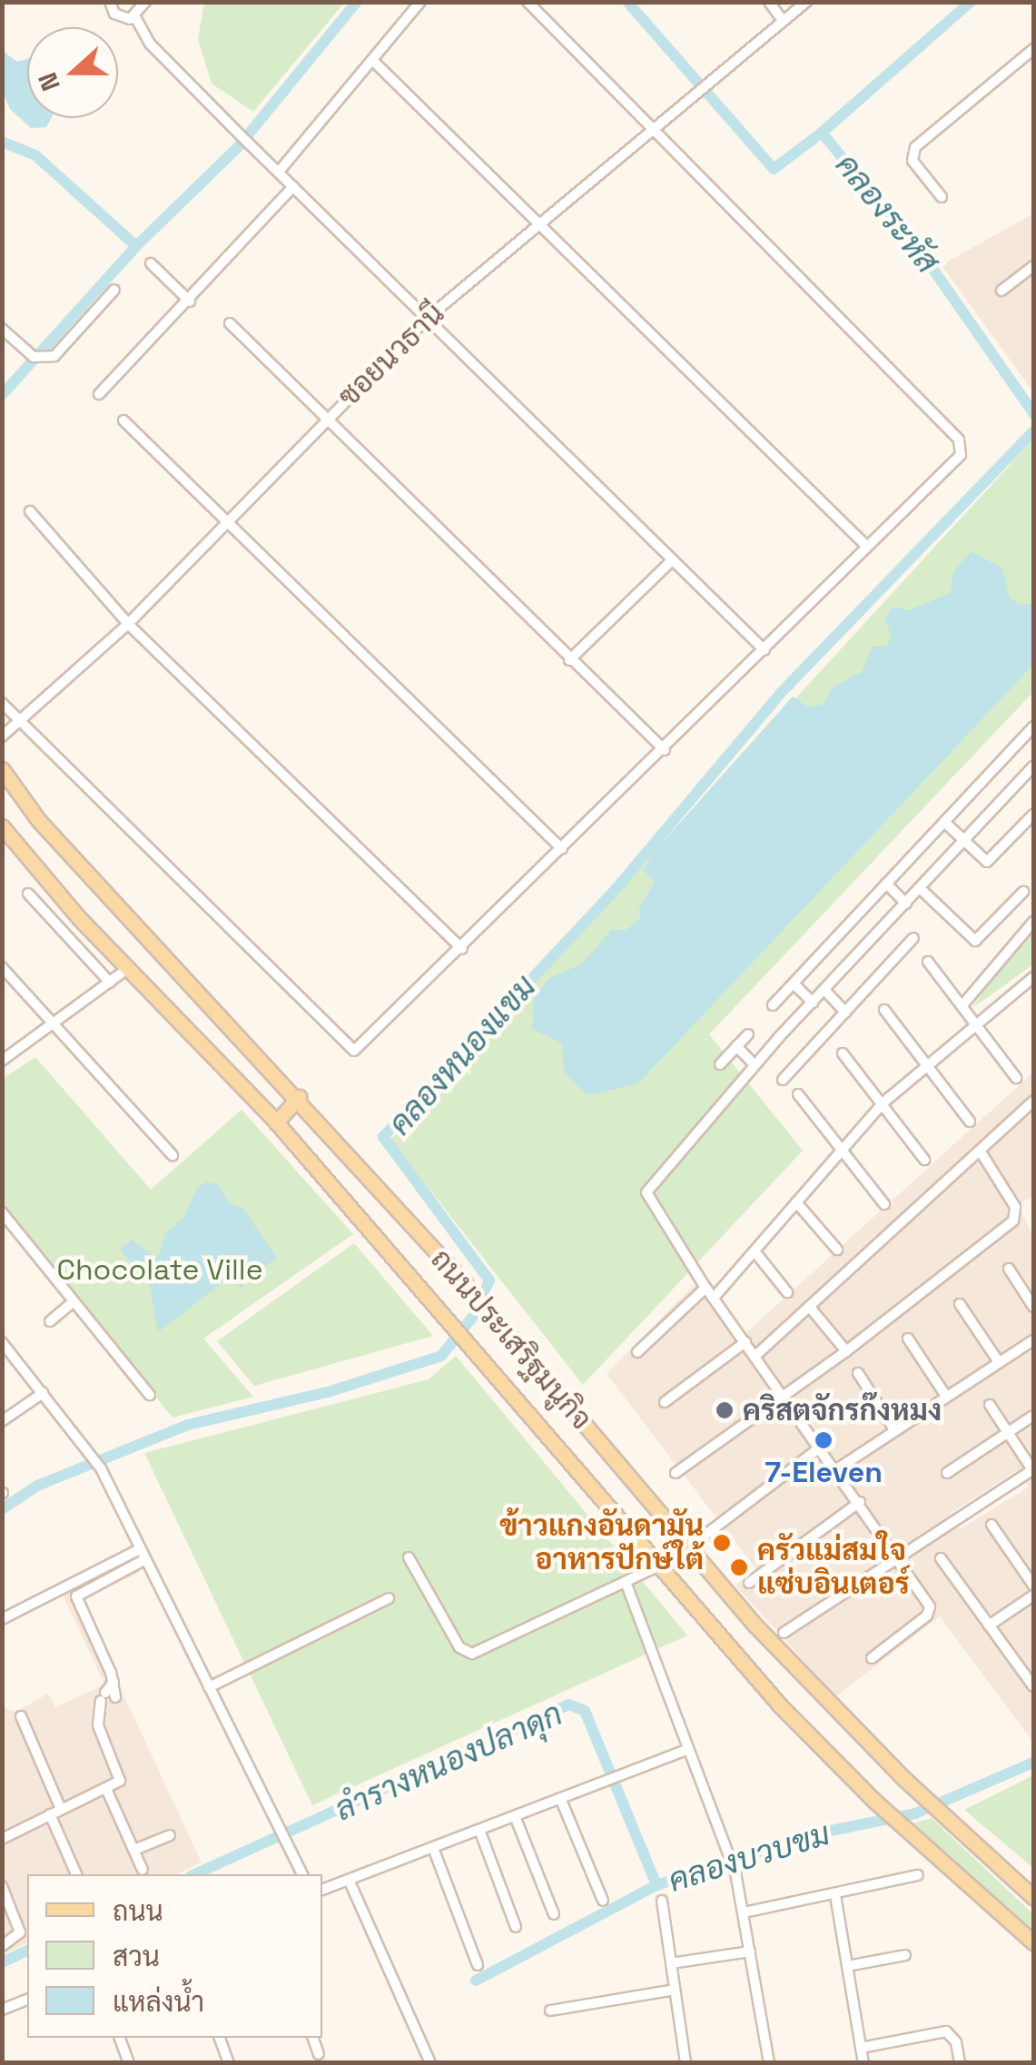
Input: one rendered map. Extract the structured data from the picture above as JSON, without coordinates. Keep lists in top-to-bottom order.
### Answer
{
  "streets": {
    "main road": ["ถนนประเสริฐมนูกิจ"],
    "street": ["ซอยนวธานี"]
  },
  "water": [
    "คลองระหัส",
    "คลองหนองแขม",
    "ลำรางหนองปลาดุก",
    "คลองบวบขม"
  ],
  "parks": ["Chocolate Ville"],
  "places": [
    "คริสตจักรก๊งหมง",
    "7-Eleven",
    "ข้าวแกงอันดามัน อาหารปักษ์ใต้",
    "ครัวแม่สมใจ แซ่บอินเตอร์"
  ],
  "legend": ["ถนน", "สวน", "แหล่งน้ำ"],
  "north": "left"
}
